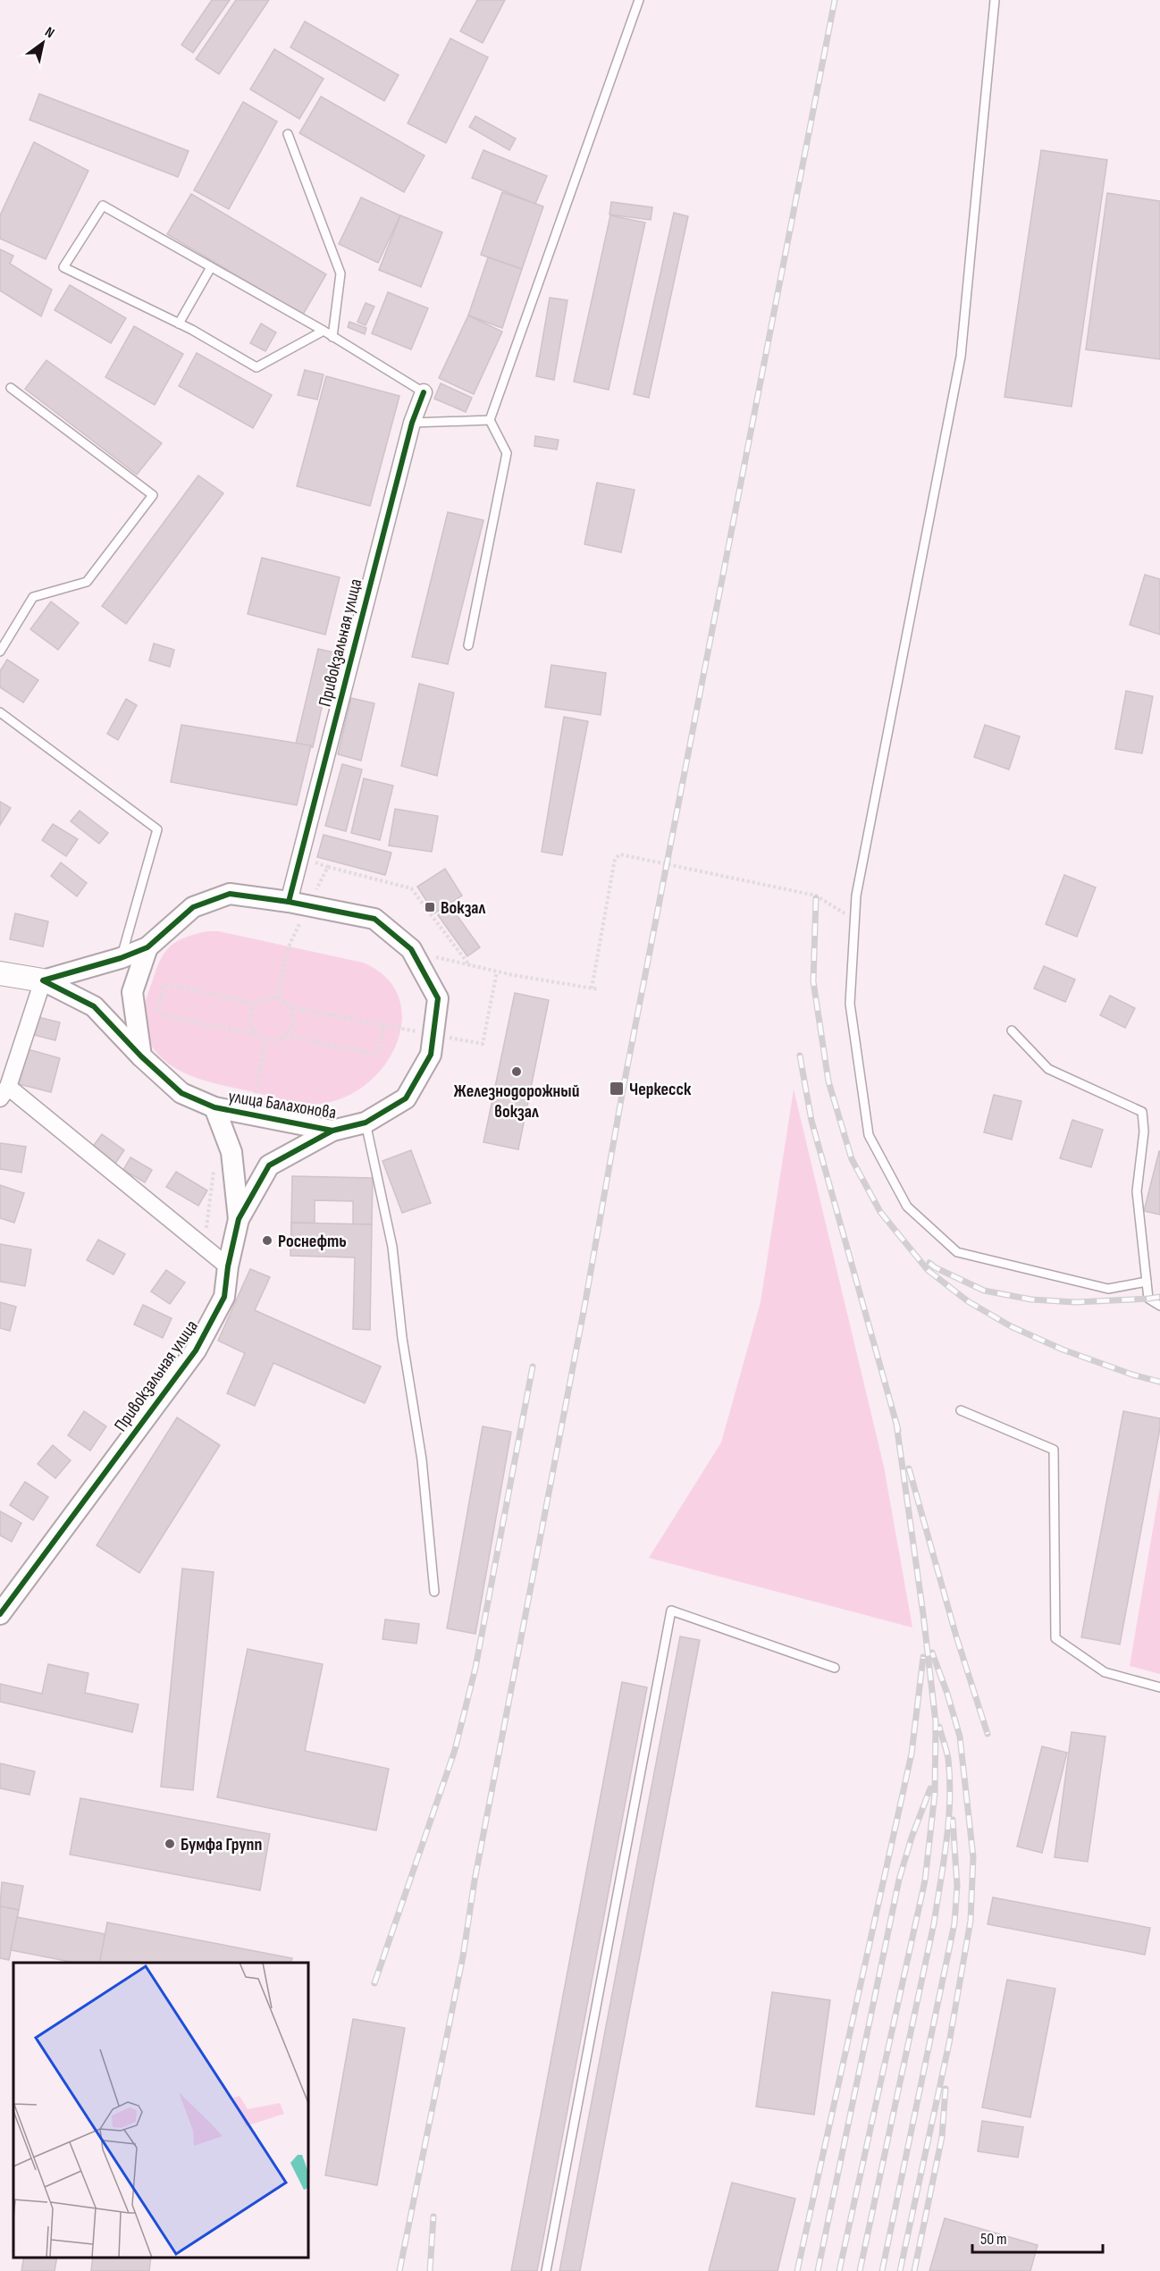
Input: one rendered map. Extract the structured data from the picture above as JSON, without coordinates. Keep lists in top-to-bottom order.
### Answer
{
  "streets": {
    "main road": ["улица Балахонова"],
    "street": ["Привокзальная улица"]
  },
  "crossings": [
    ["Привокзальная улица", "улица Балахонова"]
  ],
  "places": {
    "transit": ["Вокзал", "Черкесск"],
    "other": ["Железнодорожный вокзал", "Роснефть", "Бумфа Групп"]
  },
  "scale_bar": "50 m",
  "north": "top right"
}
